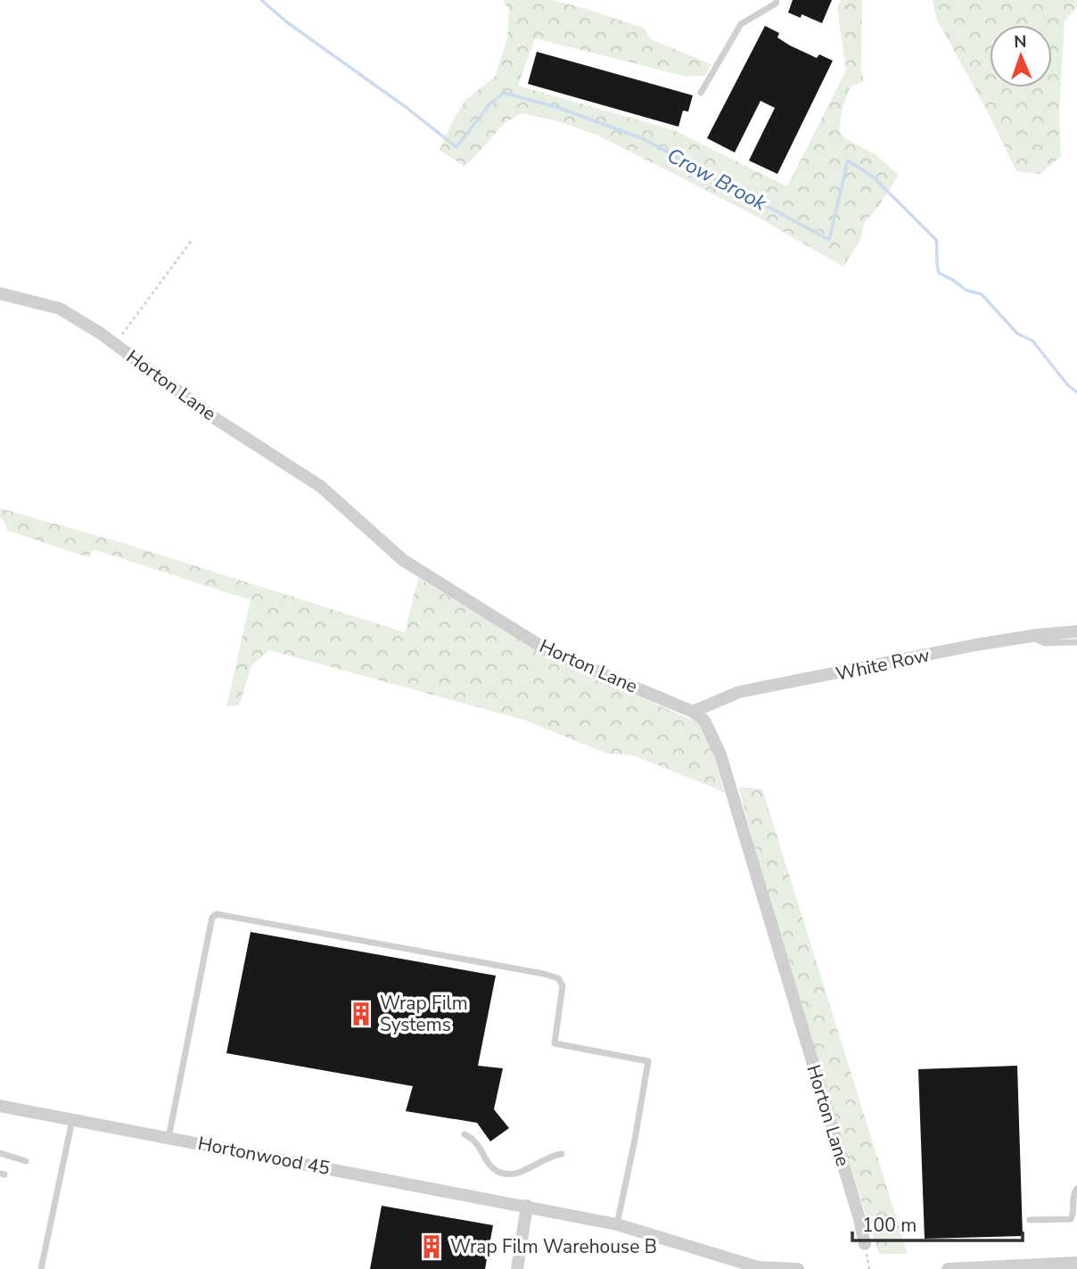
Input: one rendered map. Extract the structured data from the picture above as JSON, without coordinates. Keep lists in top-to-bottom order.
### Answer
{
  "streets": {
    "street": ["Horton Lane", "White Row", "Hortonwood 45"]
  },
  "crossings": [
    ["Horton Lane", "White Row"]
  ],
  "water": ["Crow Brook"],
  "places": {
    "building": ["Wrap Film Systems", "Wrap Film Warehouse B"]
  },
  "scale_bar": "100 m",
  "north": "top"
}
